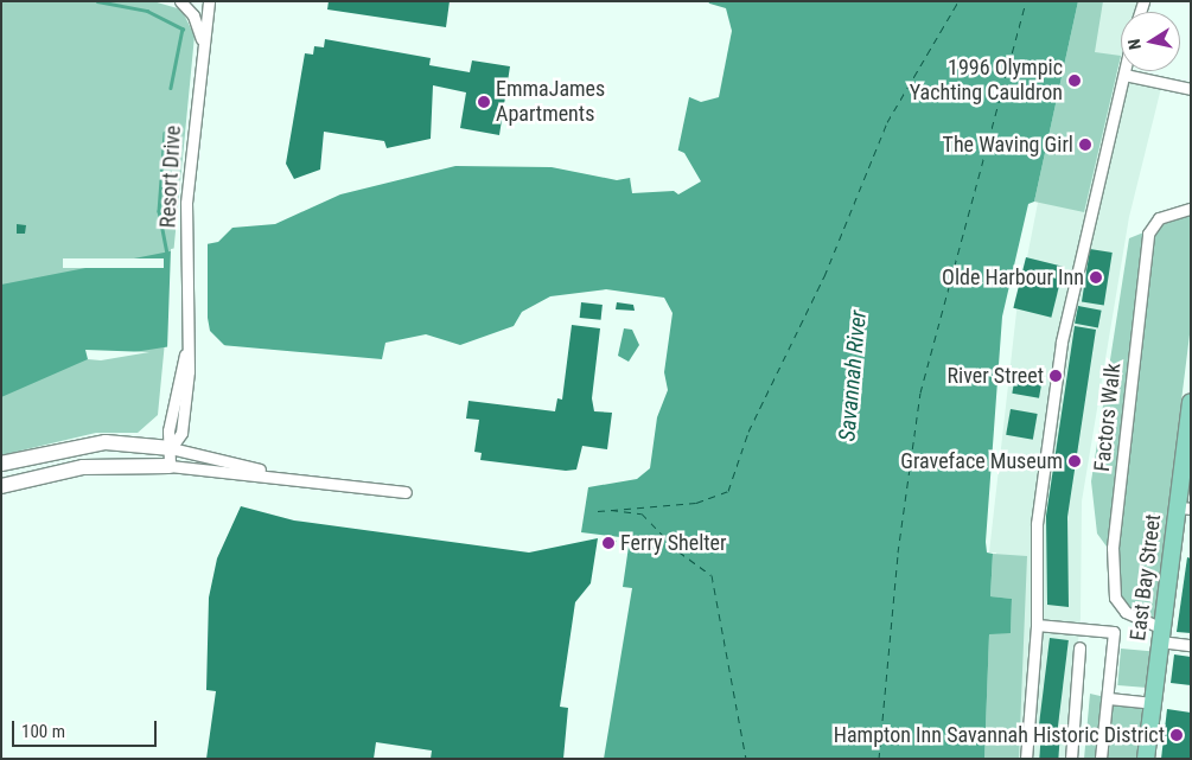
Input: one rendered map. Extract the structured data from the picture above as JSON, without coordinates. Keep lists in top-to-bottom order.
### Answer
{
  "streets": {
    "main road": ["East Bay Street"],
    "street": ["Resort Drive", "Factors Walk"]
  },
  "crossings": [
    ["Factors Walk", "East Bay Street"]
  ],
  "water": ["Savannah River"],
  "places": [
    "1996 Olympic Yachting Cauldron",
    "EmmaJames Apartments",
    "The Waving Girl",
    "Olde Harbour Inn",
    "River Street",
    "Graveface Museum",
    "Ferry Shelter",
    "Hampton Inn Savannah Historic District"
  ],
  "scale_bar": "100 m",
  "north": "left"
}
